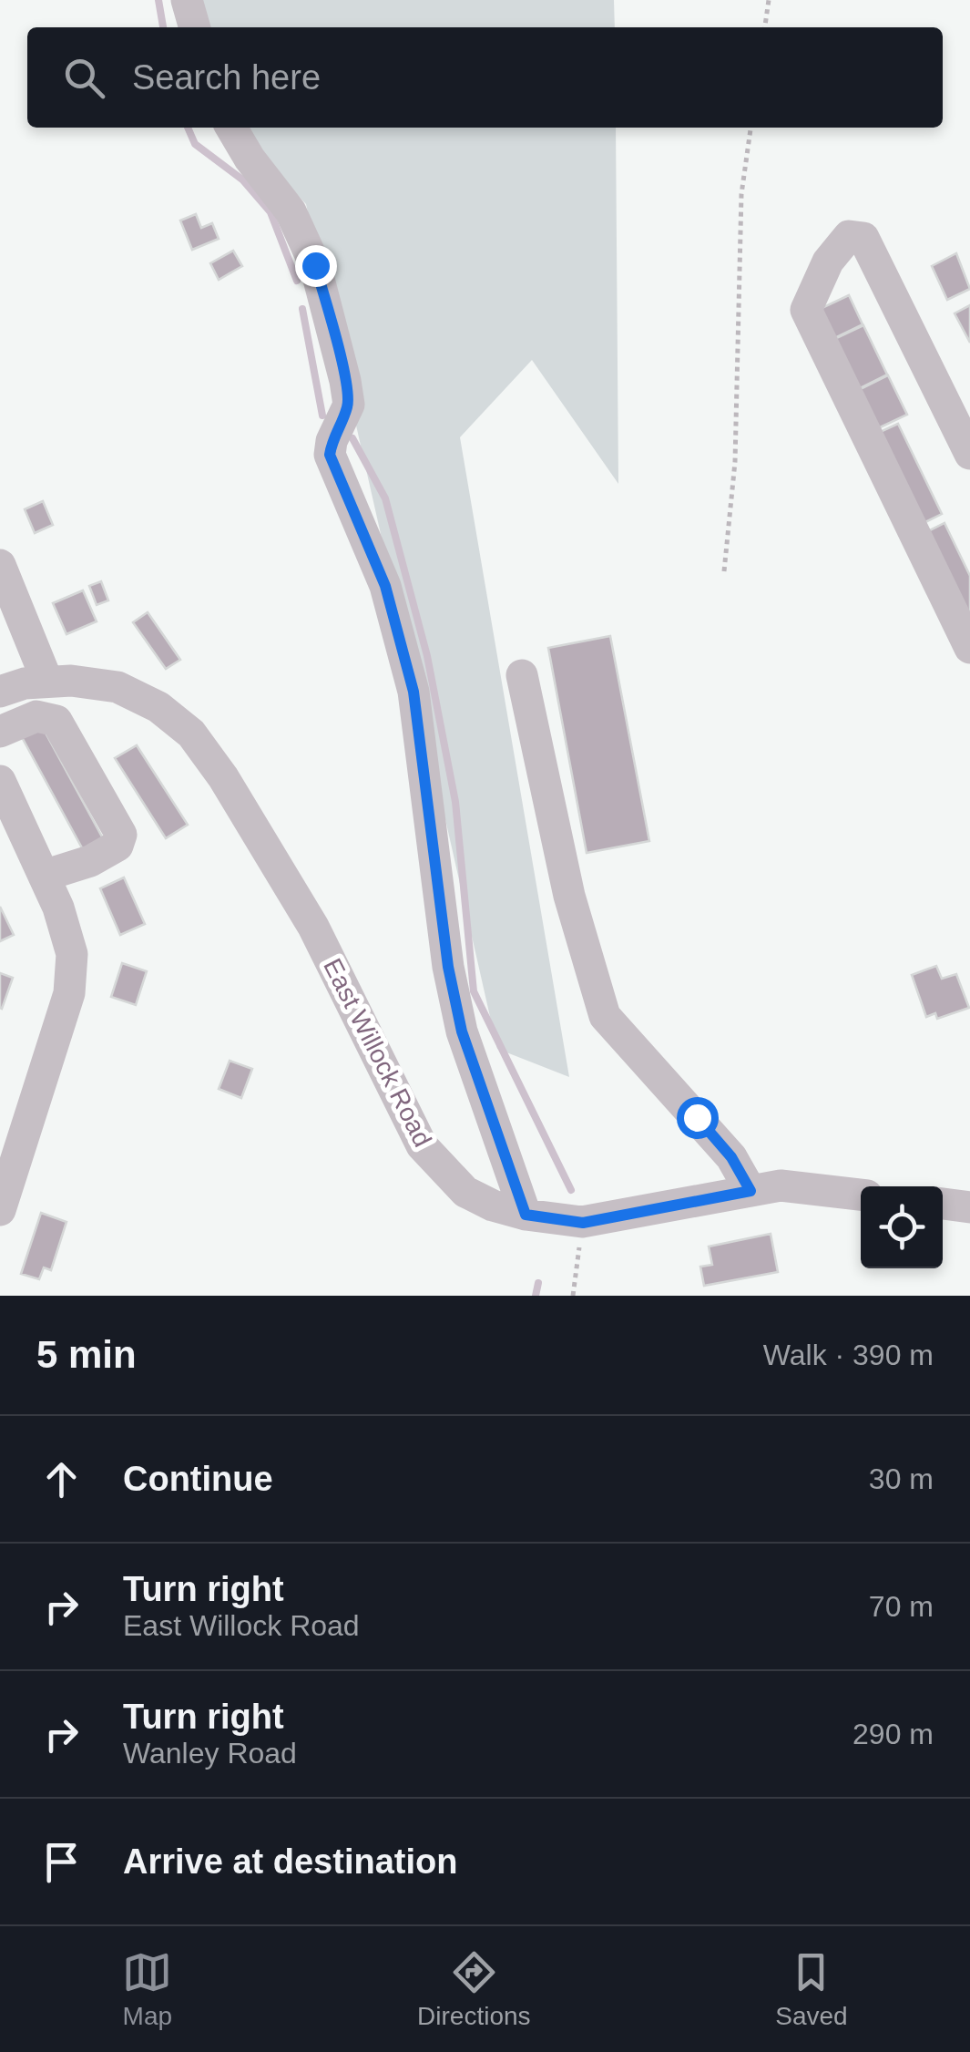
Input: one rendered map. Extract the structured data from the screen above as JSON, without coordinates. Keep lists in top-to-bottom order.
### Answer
{
  "streets": {
    "street": ["East Willock Road"]
  },
  "page": {
    "search": "Search here",
    "heading": ["5 min", "Walk · 390 m"],
    "list": [
      ["Continue", "30 m"],
      ["Turn right", "East Willock Road", "70 m"],
      ["Turn right", "Wanley Road", "290 m"],
      "Arrive at destination"
    ],
    "nav": ["Map", "Directions", "Saved"]
  }
}
